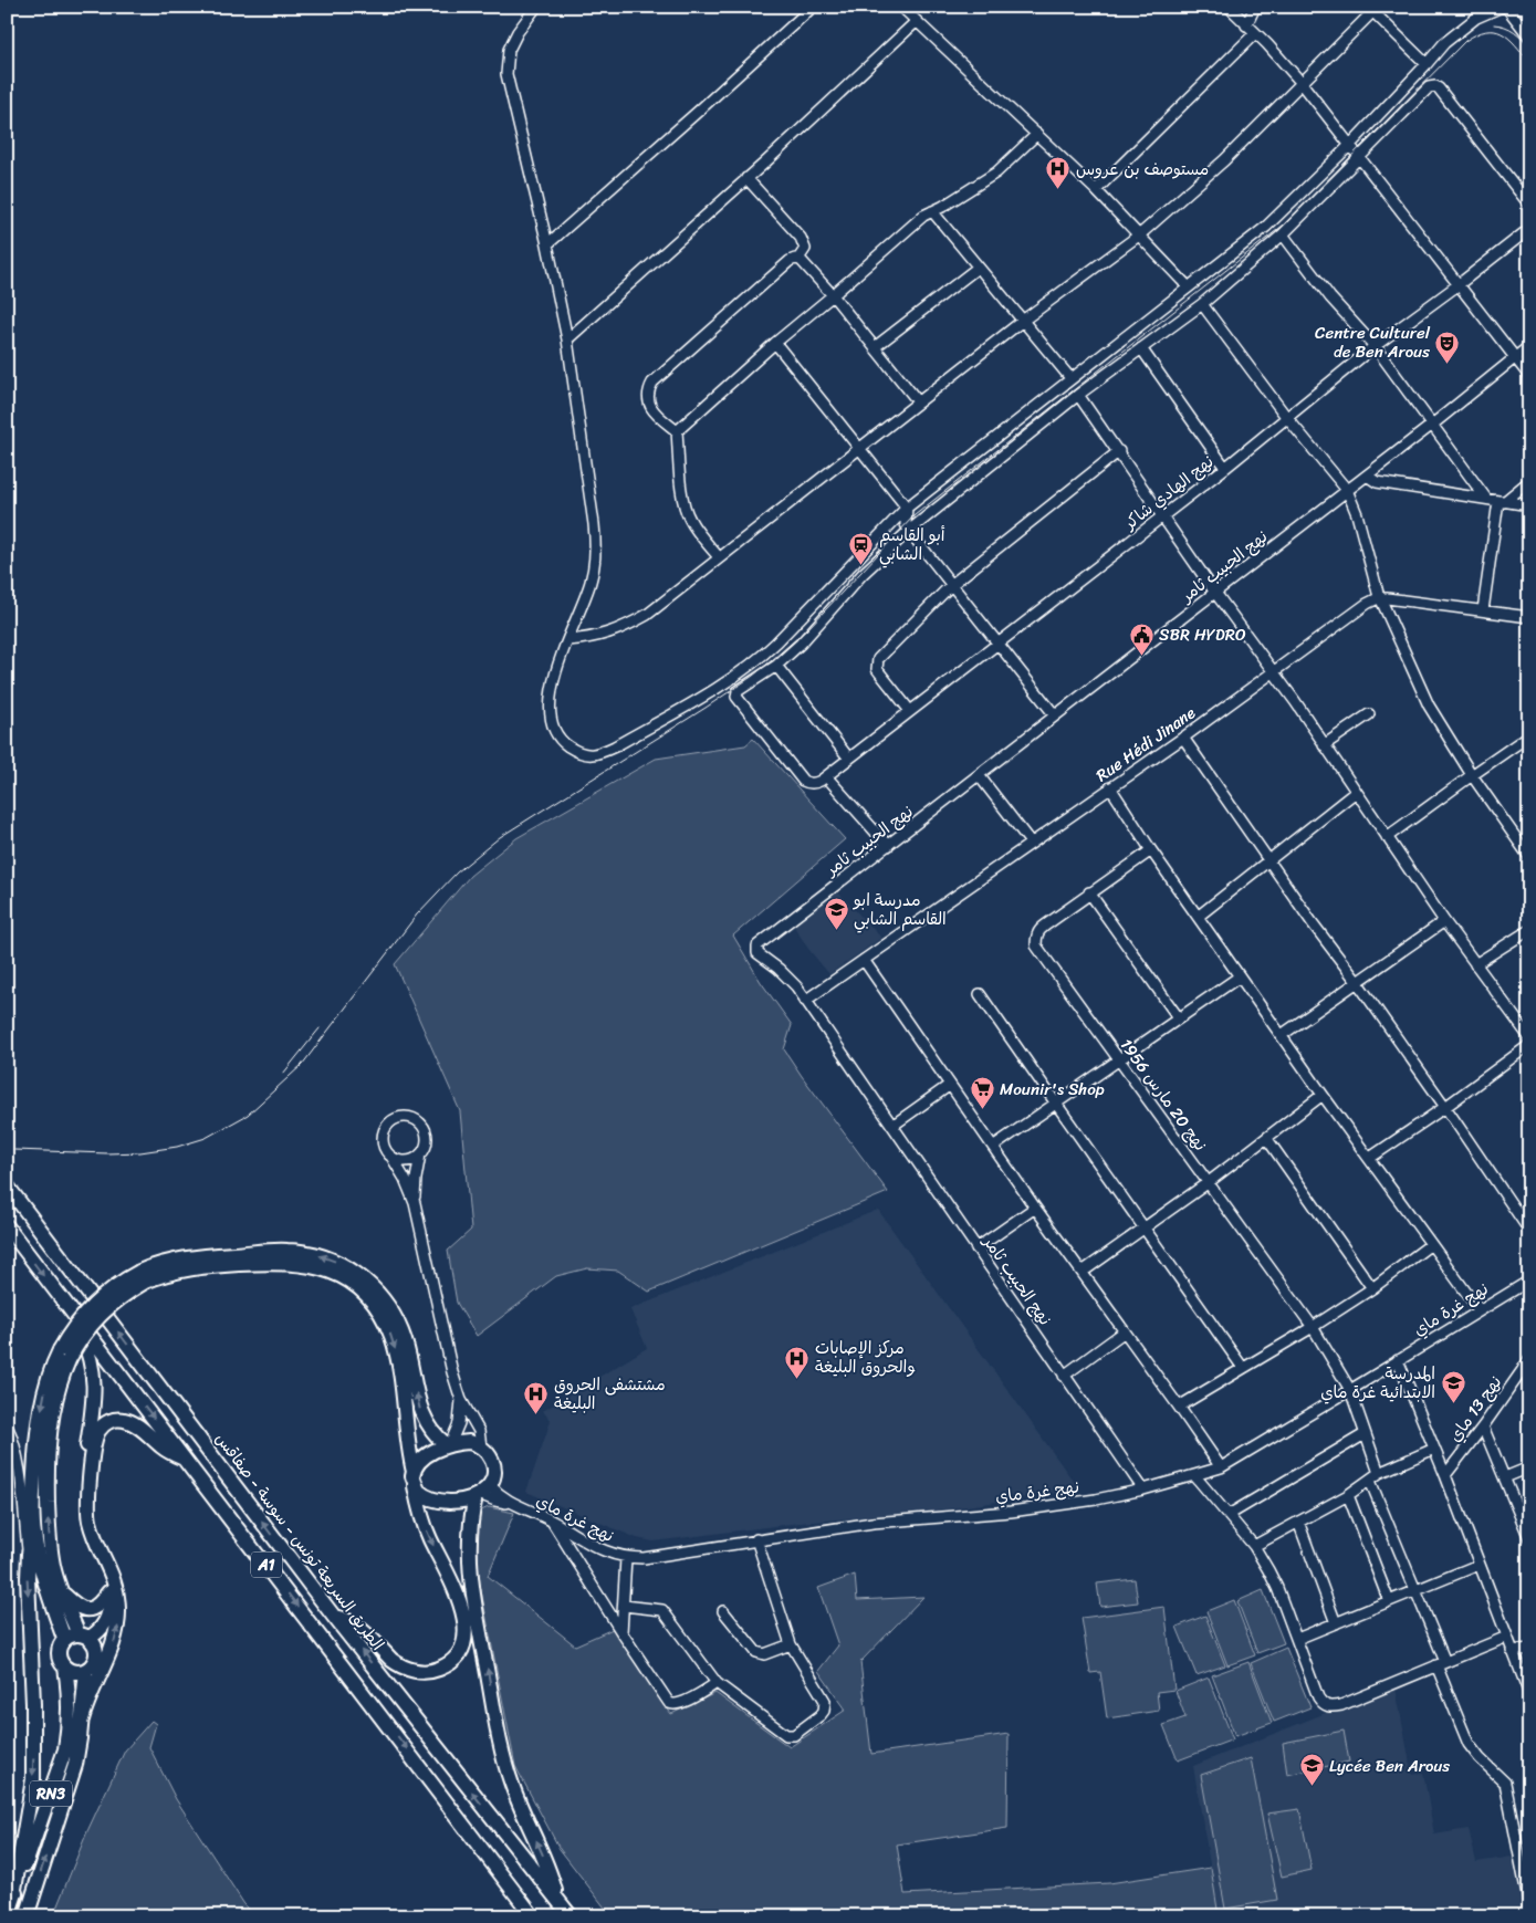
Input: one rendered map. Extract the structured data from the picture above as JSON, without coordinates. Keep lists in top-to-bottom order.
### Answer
{
  "streets": {
    "highway": ["الطريق السريعة تونس - سوسة - صفاقس", "A1", "RN3"],
    "street": [
      "نهج الهادي شاكر",
      "نهج الحبيب ثامر",
      "Rue Hédi Jinane",
      "نهج 20 مارس 1956",
      "نهج غرة ماي",
      "نهج 13 ماي"
    ]
  },
  "crossings": [
    ["نهج الحبيب ثامر", "Rue Hédi Jinane"],
    ["نهج الحبيب ثامر", "نهج غرة ماي"],
    ["نهج 20 مارس 1956", "نهج غرة ماي"]
  ],
  "places": {
    "hospital": ["مستوصف بن عروس", "مركز الإصابات والحروق البليغة", "مشتشفى الحروق البليغة"],
    "theatre": ["Centre Culturel de Ben Arous"],
    "station": ["أبو القاسم الشابي"],
    "public building": ["SBR HYDRO"],
    "school or university": ["مدرسة ابو القاسم الشابي", "المدرسة الابتدائية غرة ماي", "Lycée Ben Arous"],
    "supermarket": ["Mounir's Shop"]
  }
}
